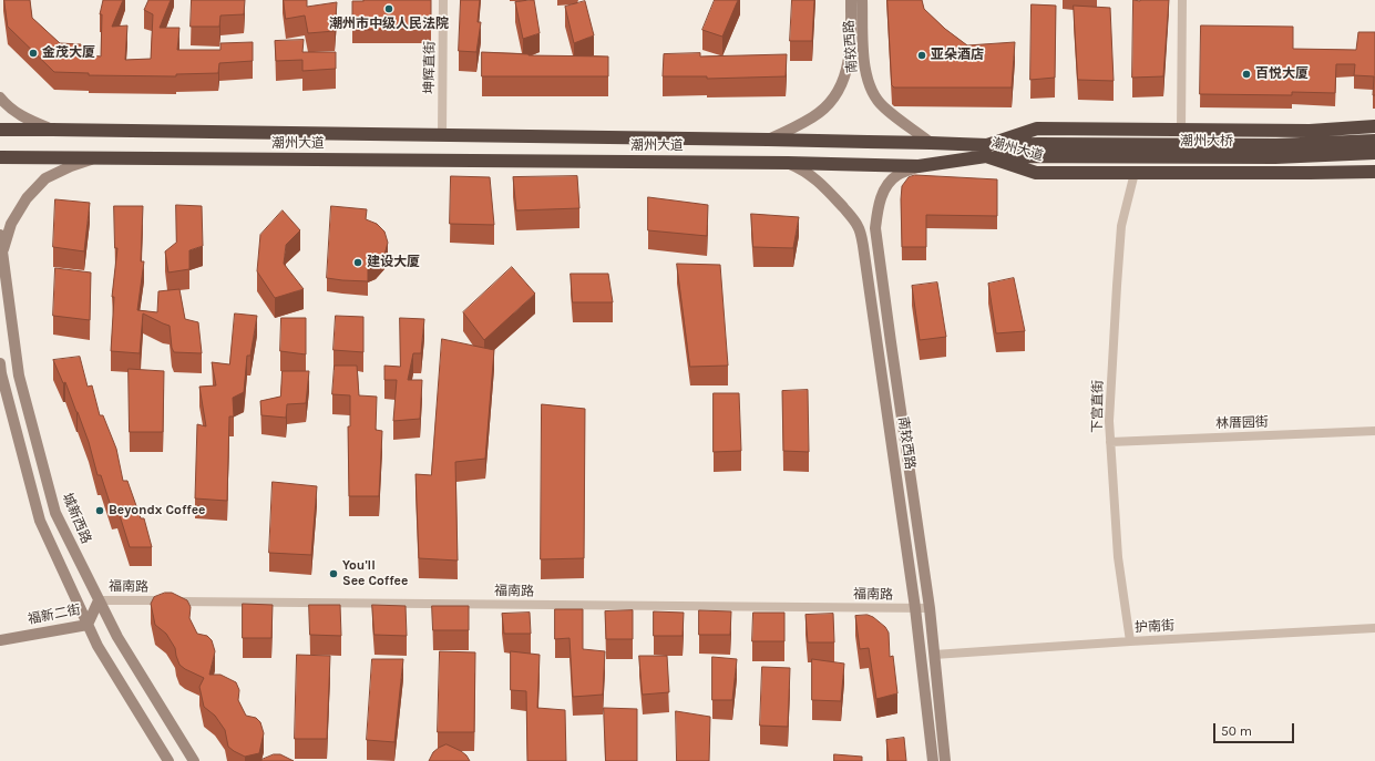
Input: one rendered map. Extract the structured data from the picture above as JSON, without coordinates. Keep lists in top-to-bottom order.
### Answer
{
  "streets": {
    "highway": ["潮州大桥", "潮州大道"],
    "main road": ["南较西路", "城新西路", "福新二街"],
    "street": [
      "坤辉直街",
      "下宫直街",
      "林厝园街",
      "福南路",
      "护南街"
    ]
  },
  "crossings": [
    ["南较西路", "潮州大道"],
    ["南较西路", "福南路"],
    ["南较西路", "护南街"],
    ["坤辉直街", "潮州大道"],
    ["潮州大道", "下宫直街"],
    ["下宫直街", "林厝园街"],
    ["下宫直街", "护南街"],
    ["城新西路", "福南路"],
    ["城新西路", "福新二街"],
    ["福南路", "福新二街"]
  ],
  "places": [
    "潮州市中级人民法院",
    "金茂大厦",
    "亚朵酒店",
    "百悦大厦",
    "建设大厦",
    "Beyondx Coffee",
    "You'll See Coffee"
  ],
  "scale_bar": "50 m"
}
